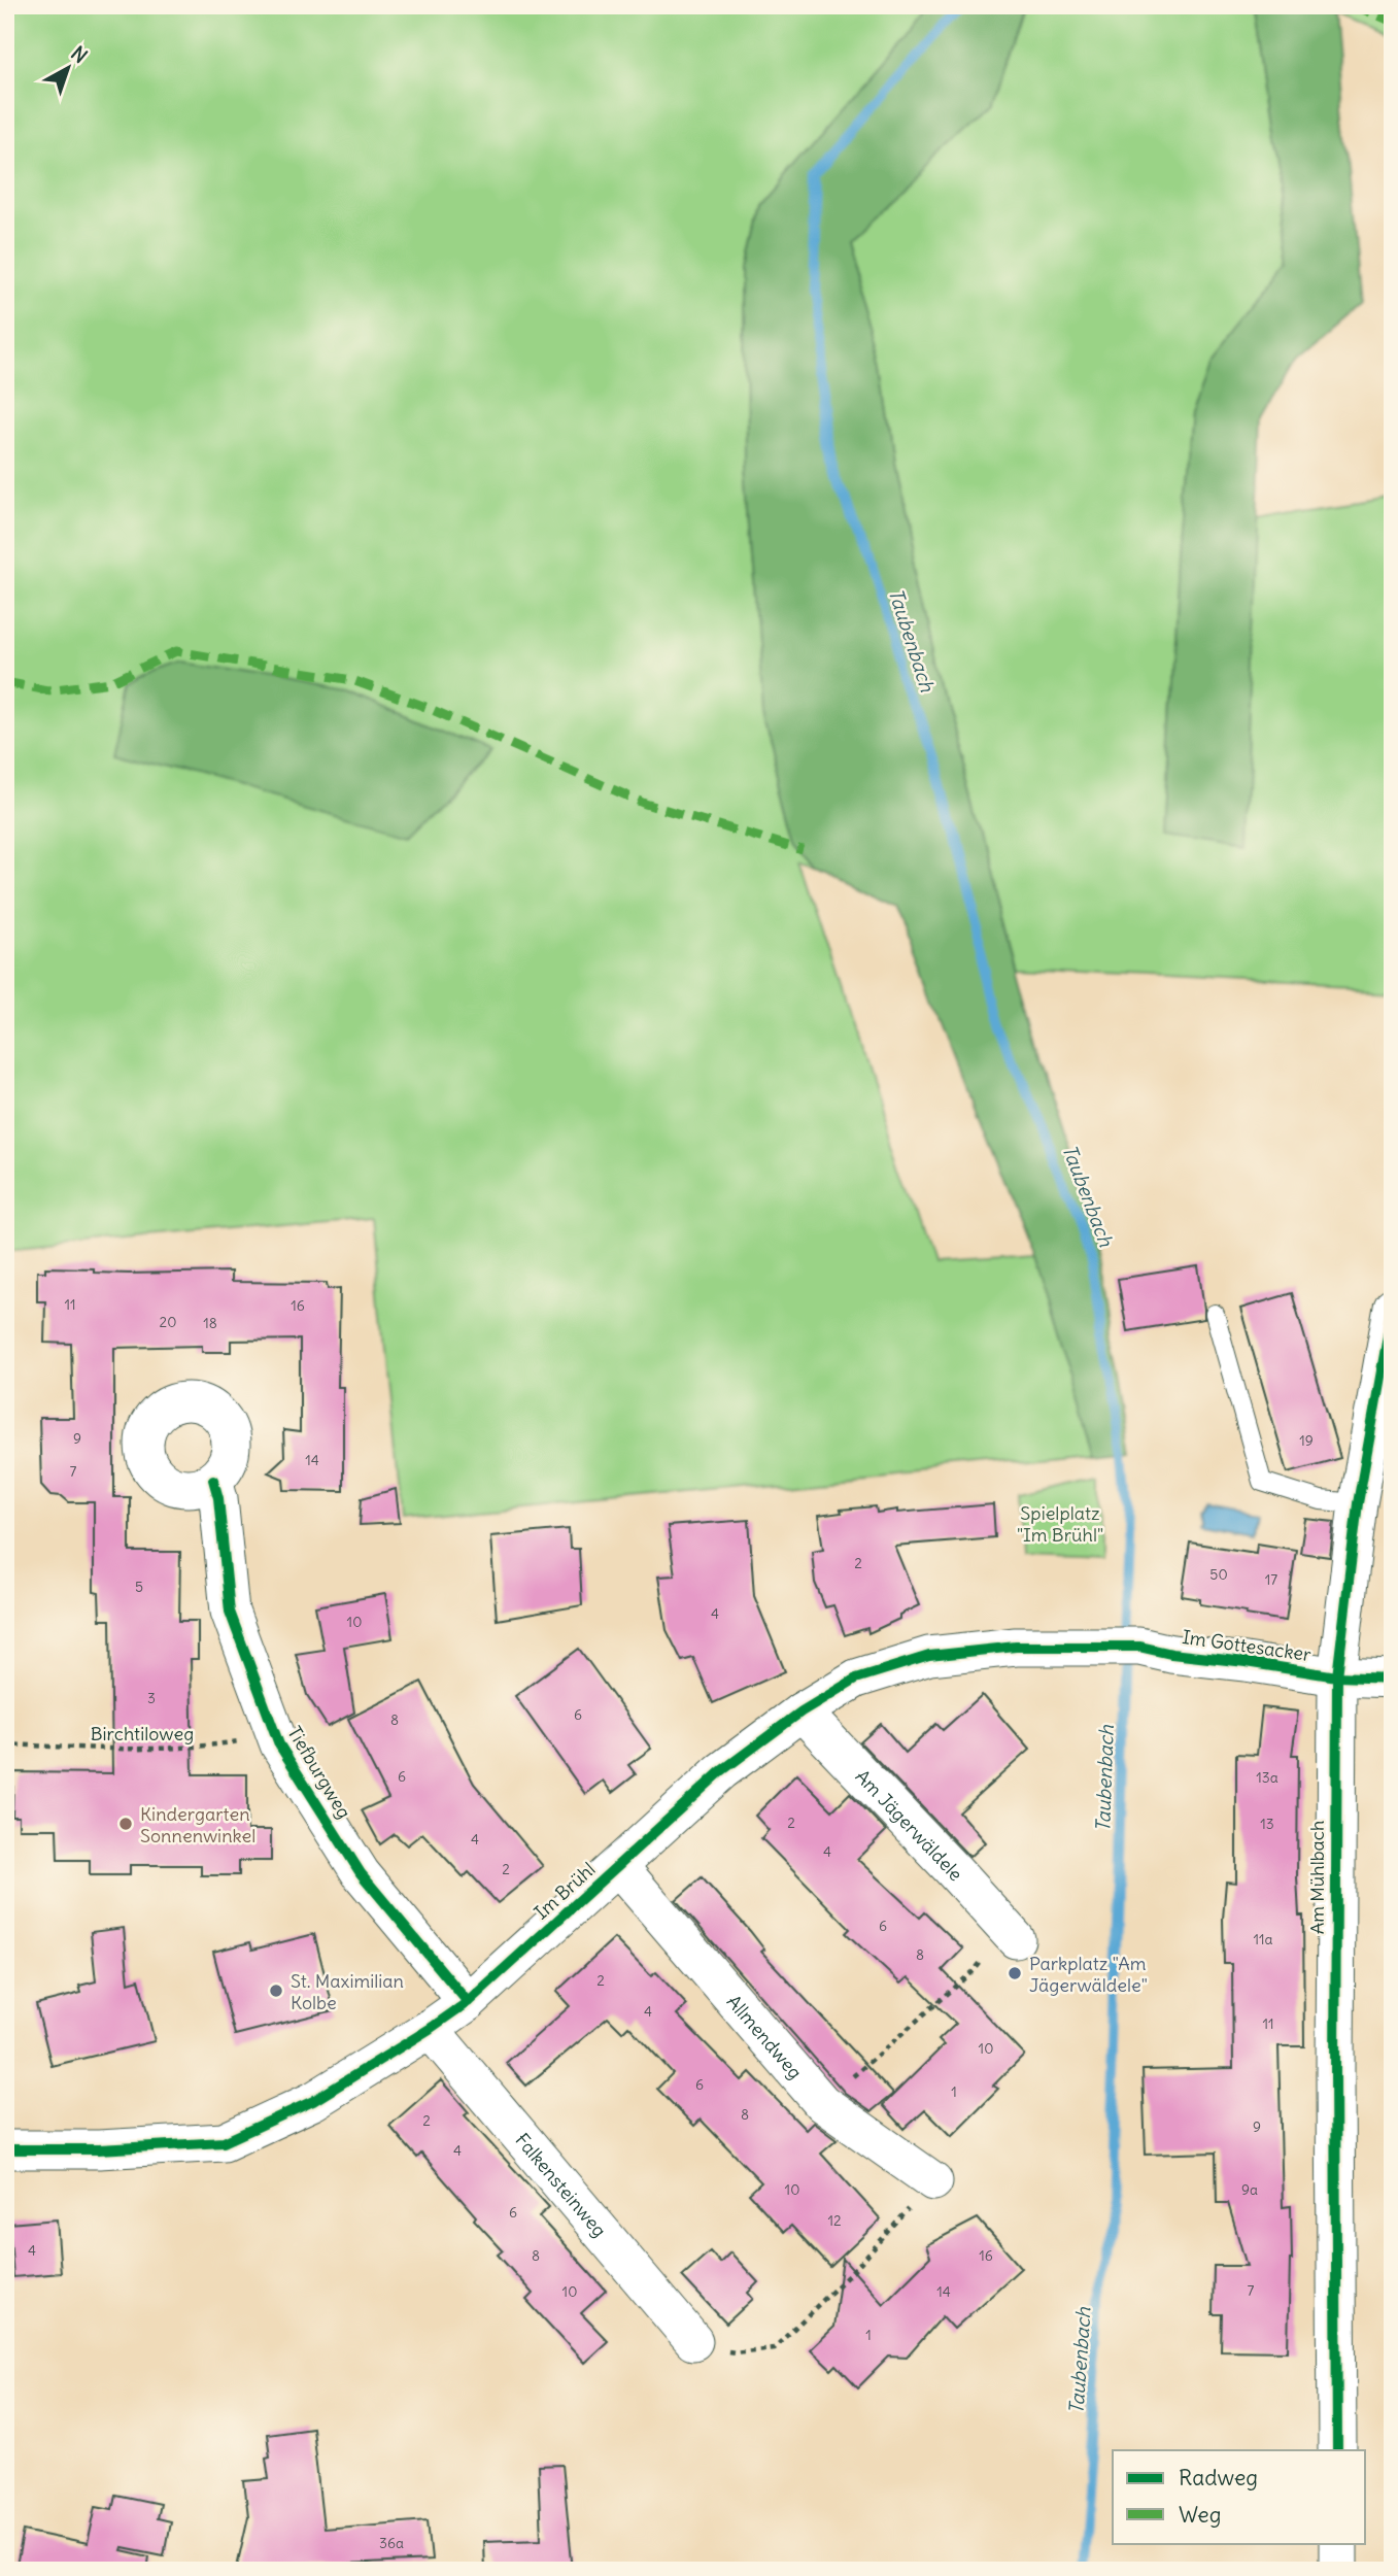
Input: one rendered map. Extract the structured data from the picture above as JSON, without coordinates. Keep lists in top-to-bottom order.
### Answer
{
  "streets": {
    "street": [
      "Im Gottesacker",
      "Tiefburgweg",
      "Am Jägerwäldele",
      "Am Mühlbach",
      "Im Brühl",
      "Allmendweg",
      "Falkensteinweg"
    ],
    "path": ["Birchtiloweg"]
  },
  "crossings": [
    ["Im Gottesacker", "Am Mühlbach"],
    ["Im Gottesacker", "Im Brühl"],
    ["Birchtiloweg", "Tiefburgweg"],
    ["Tiefburgweg", "Im Brühl"],
    ["Am Jägerwäldele", "Im Brühl"],
    ["Im Brühl", "Allmendweg"],
    ["Im Brühl", "Falkensteinweg"]
  ],
  "water": ["Taubenbach"],
  "parks": ["Spielplatz \"Im Brühl\""],
  "places": ["Kindergarten Sonnenwinkel", "Parkplatz \"Am Jägerwäldele\"", "St. Maximilian Kolbe"],
  "house_numbers": [
    "11",
    "16",
    "20",
    "18",
    "9",
    "19",
    "14",
    "7",
    "2",
    "50",
    "17",
    "5",
    "4",
    "10",
    "3",
    "6",
    "8",
    "6",
    "13a",
    "2",
    "13",
    "4",
    "4",
    "2",
    "6",
    "11a",
    "8",
    "2",
    "4",
    "11",
    "10",
    "6",
    "1",
    "8",
    "2",
    "9",
    "4",
    "10",
    "9a",
    "6",
    "12",
    "4",
    "8",
    "16",
    "7",
    "10",
    "14",
    "1",
    "36a"
  ],
  "legend": ["Radweg", "Weg"],
  "north": "top right"
}
